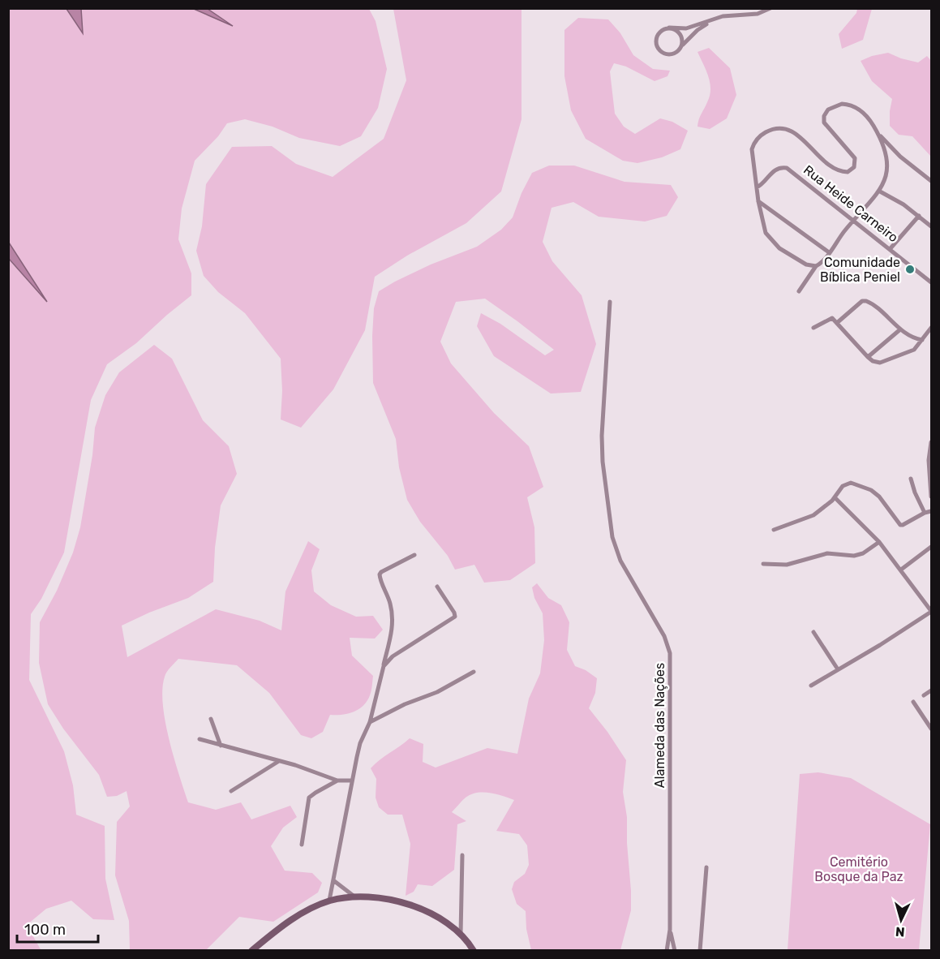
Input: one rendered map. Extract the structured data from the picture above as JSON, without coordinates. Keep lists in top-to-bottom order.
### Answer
{
  "streets": {
    "street": ["Rua Heide Carneiro", "Alameda das Nações"]
  },
  "parks": ["Cemitério Bosque da Paz"],
  "places": ["Comunidade Bíblica Peniel"],
  "scale_bar": "100 m",
  "north": "bottom"
}
